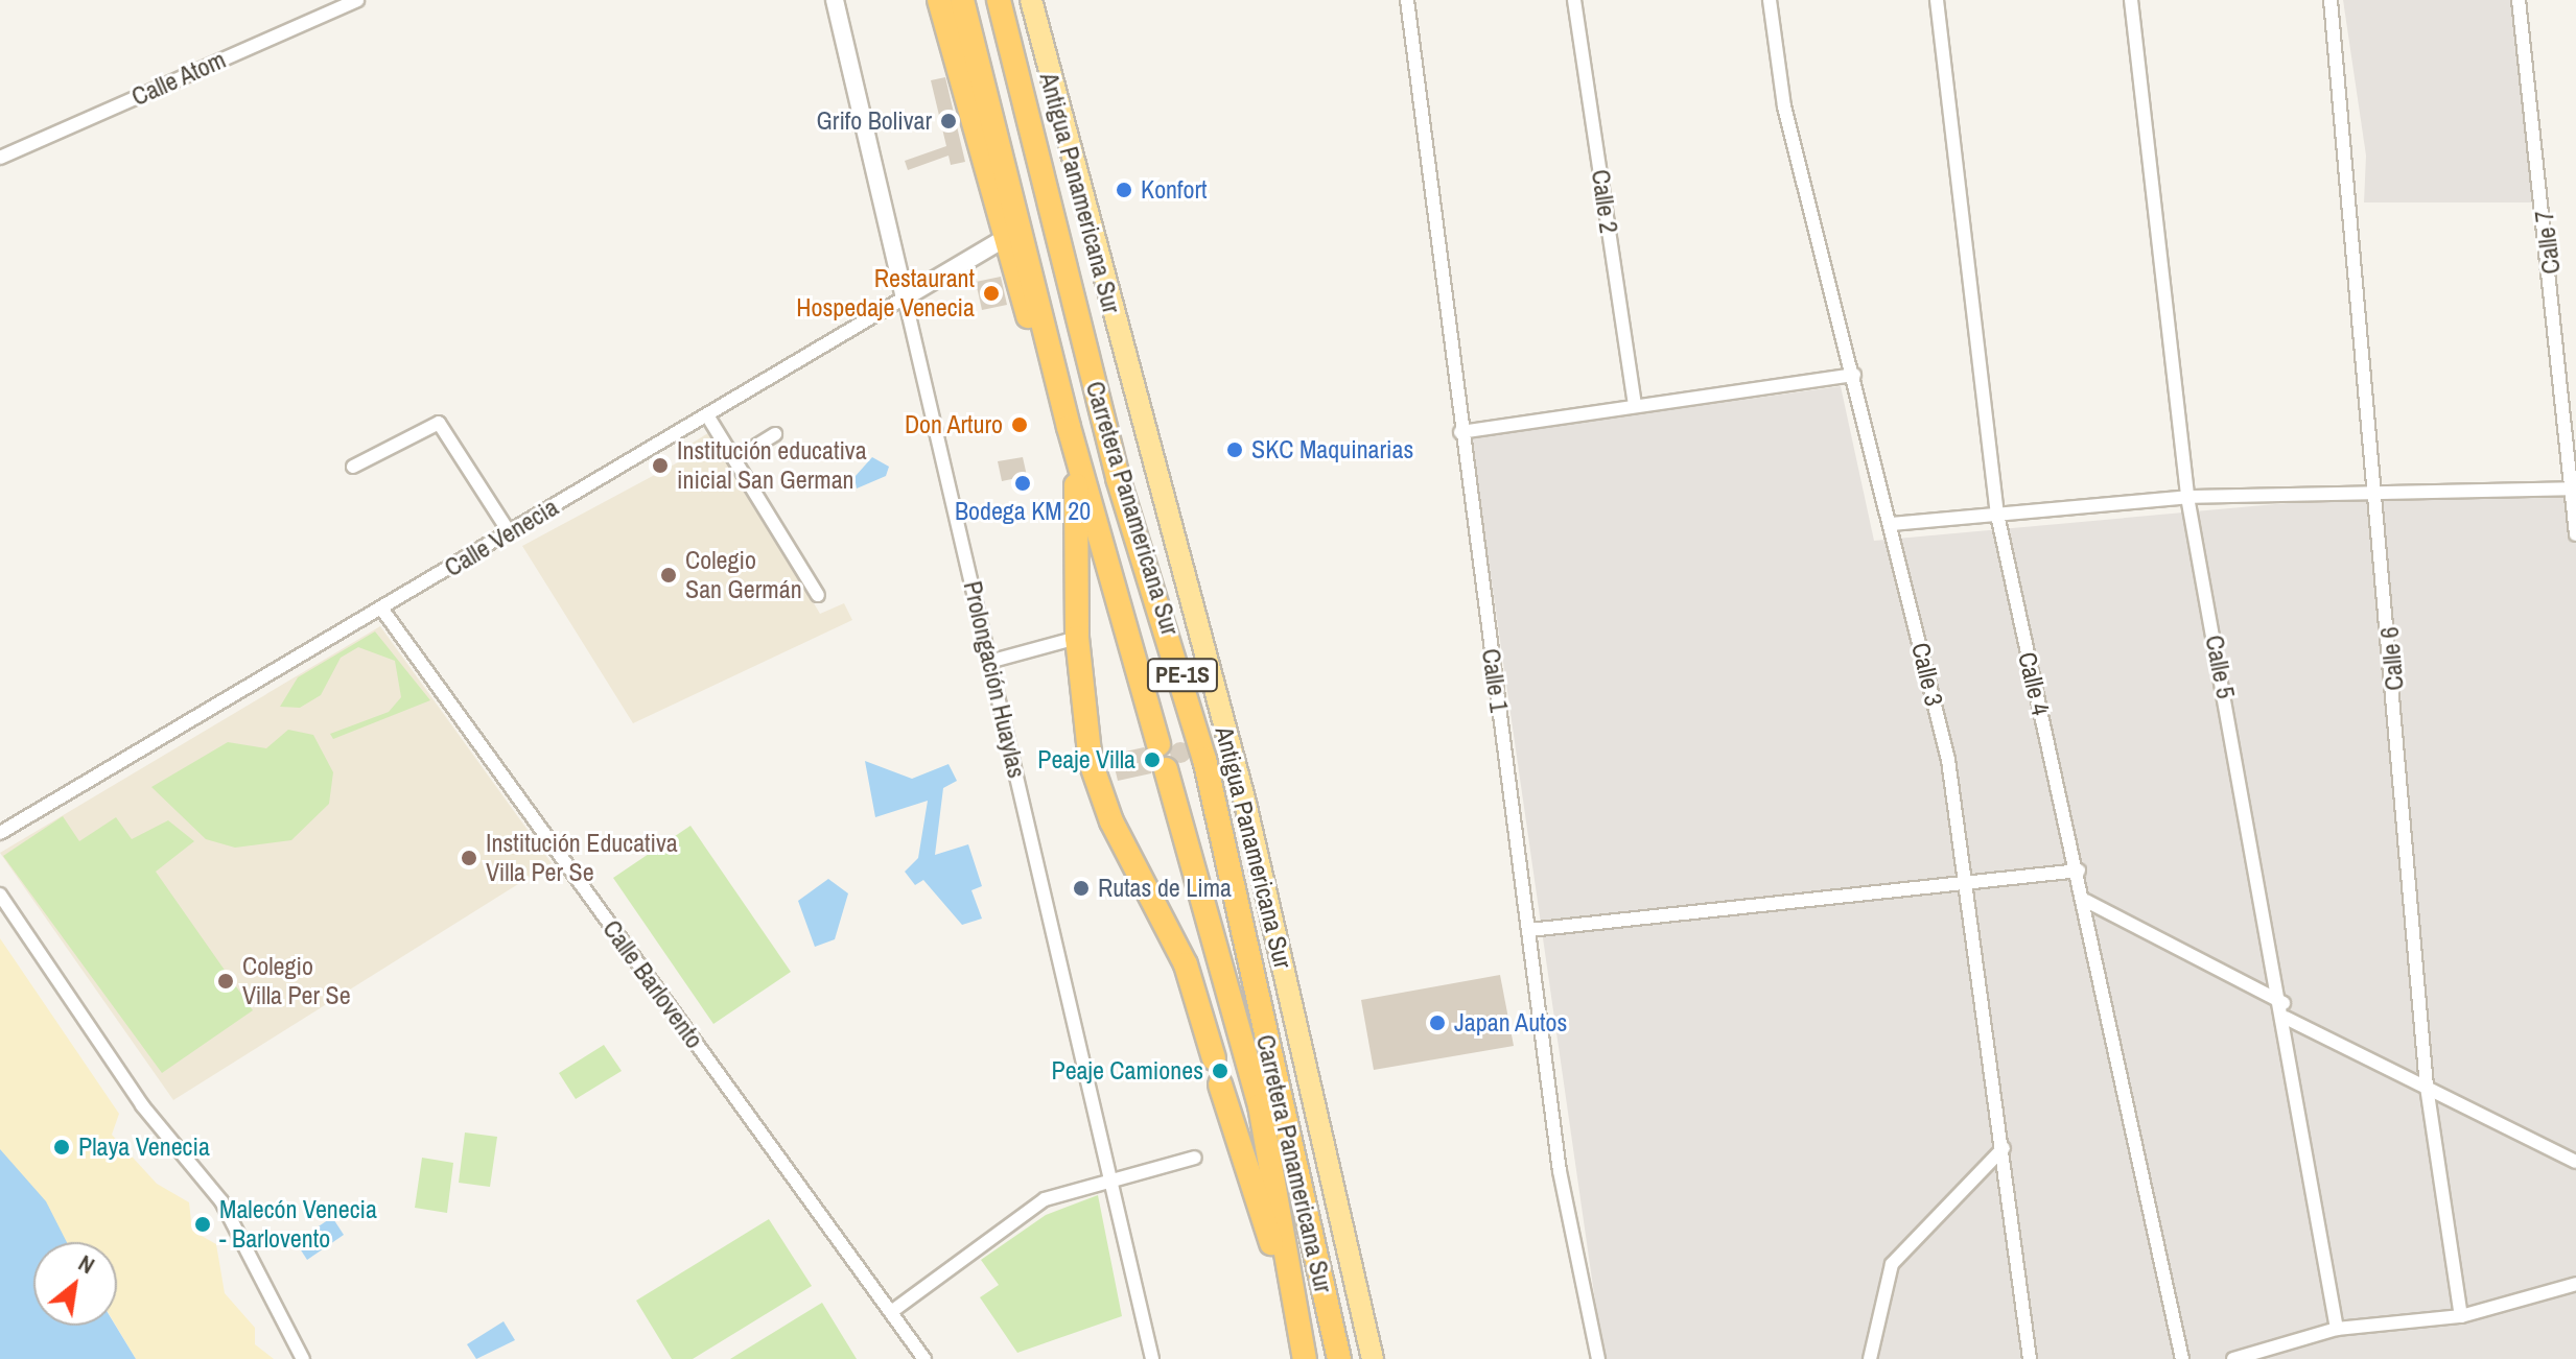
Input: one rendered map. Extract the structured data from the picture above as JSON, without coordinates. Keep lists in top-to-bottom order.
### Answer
{
  "streets": {
    "highway": ["Carretera Panamericana Sur", "PE-1S"],
    "main road": ["Antigua Panamericana Sur"],
    "street": [
      "Calle Atom",
      "Calle 2",
      "Calle 7",
      "Calle Venecia",
      "Calle 6",
      "Calle 5",
      "Calle 3",
      "Prolongación Huaylas",
      "Calle 1",
      "Calle 4",
      "Calle Barlovento"
    ]
  },
  "crossings": [
    ["Calle Venecia", "Prolongación Huaylas"],
    ["Calle Venecia", "Calle Barlovento"]
  ],
  "places": [
    "Grifo Bolivar",
    "Konfort",
    "Restaurant Hospedaje Venecia",
    "Don Arturo",
    "SKC Maquinarias",
    "Institución educativa inicial San German",
    "Bodega KM 20",
    "Colegio San Germán",
    "Peaje Villa",
    "Institución Educativa Villa Per Se",
    "Rutas de Lima",
    "Colegio Villa Per Se",
    "Japan Autos",
    "Peaje Camiones",
    "Playa Venecia",
    "Malecón Venecia - Barlovento"
  ],
  "north": "top right"
}
